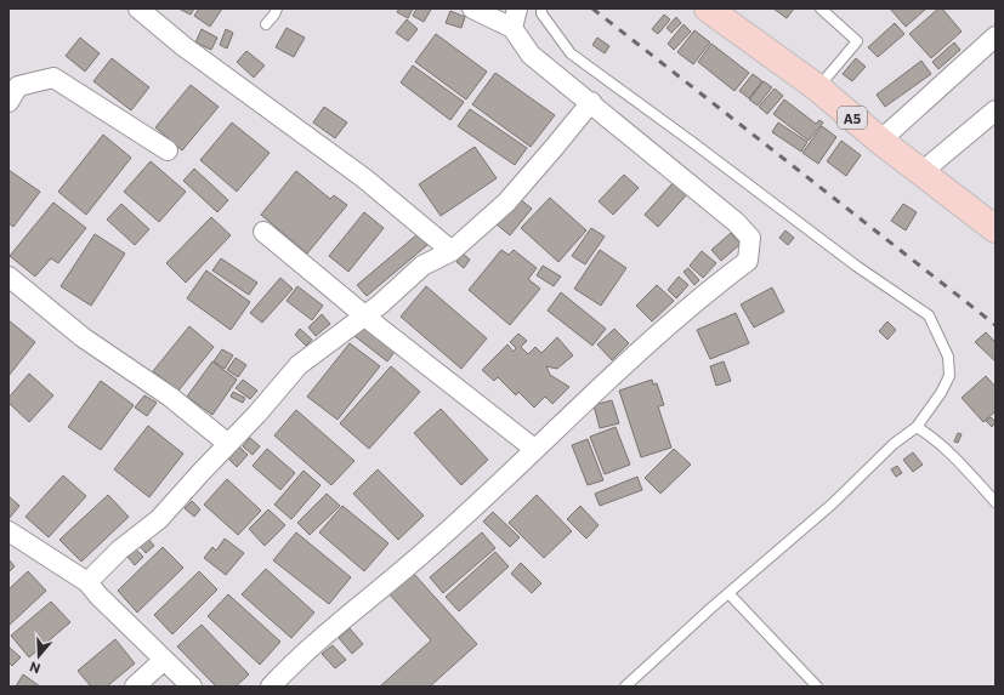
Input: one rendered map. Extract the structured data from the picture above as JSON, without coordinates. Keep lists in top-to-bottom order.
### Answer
{
  "streets": {
    "highway": ["A5"]
  },
  "north": "bottom"
}
